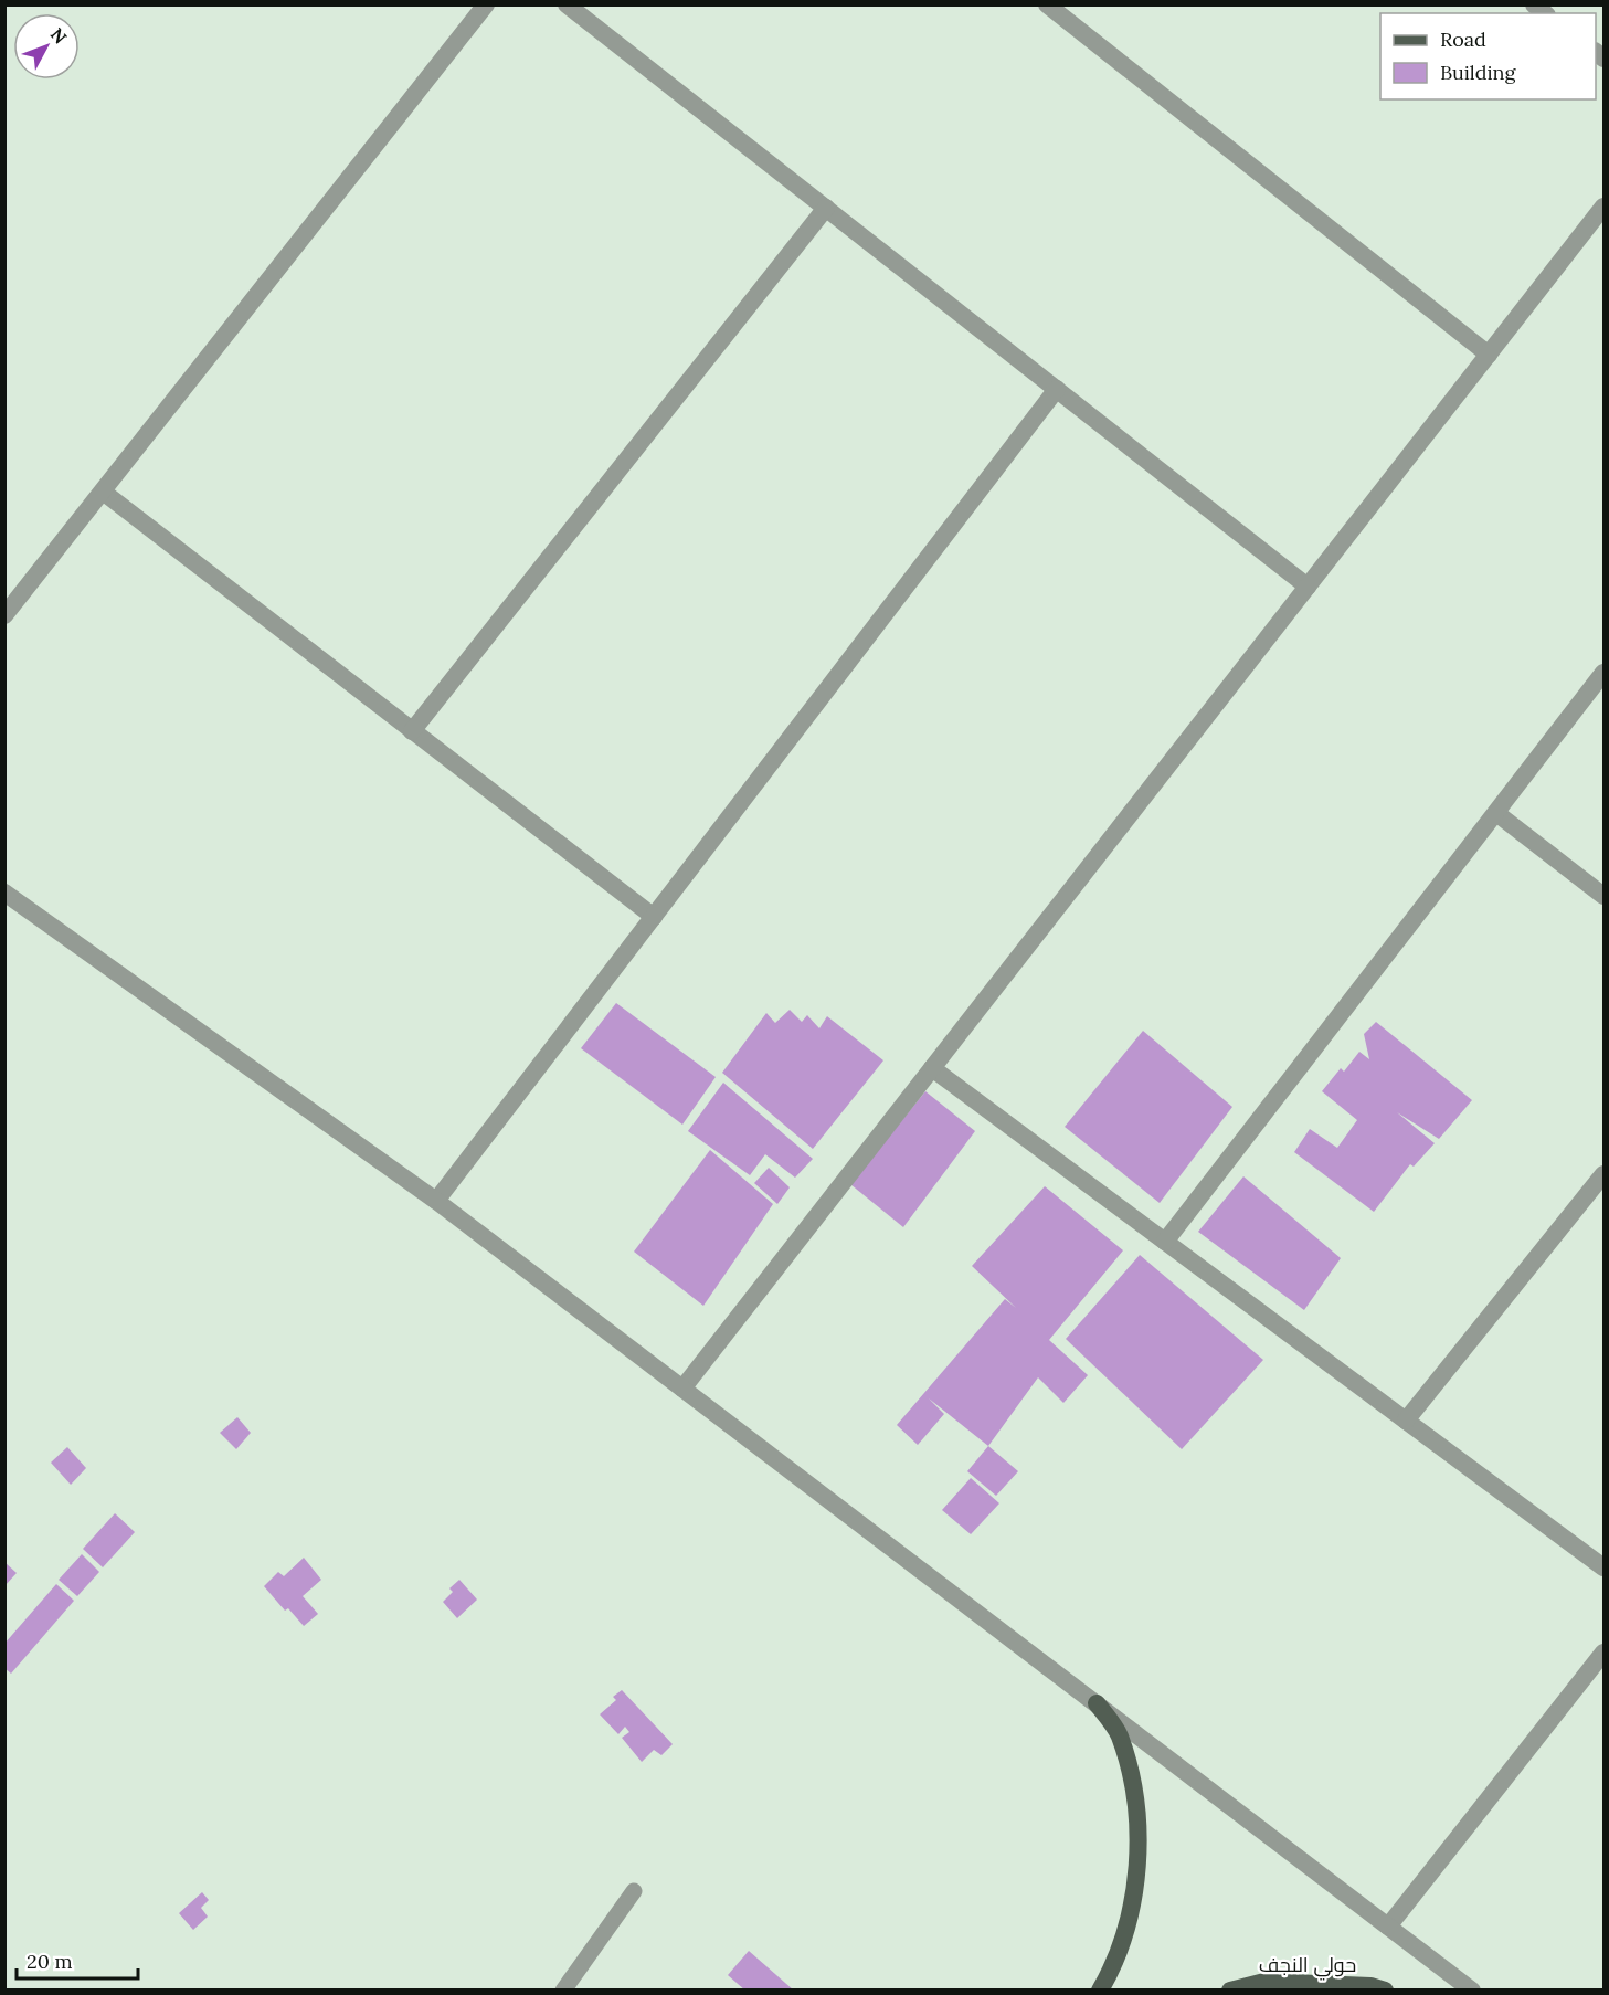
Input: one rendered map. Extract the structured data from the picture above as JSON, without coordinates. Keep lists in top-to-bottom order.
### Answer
{
  "streets": {
    "main road": ["حولي النجف"]
  },
  "legend": ["Road", "Building"],
  "scale_bar": "20 m",
  "north": "top right"
}
